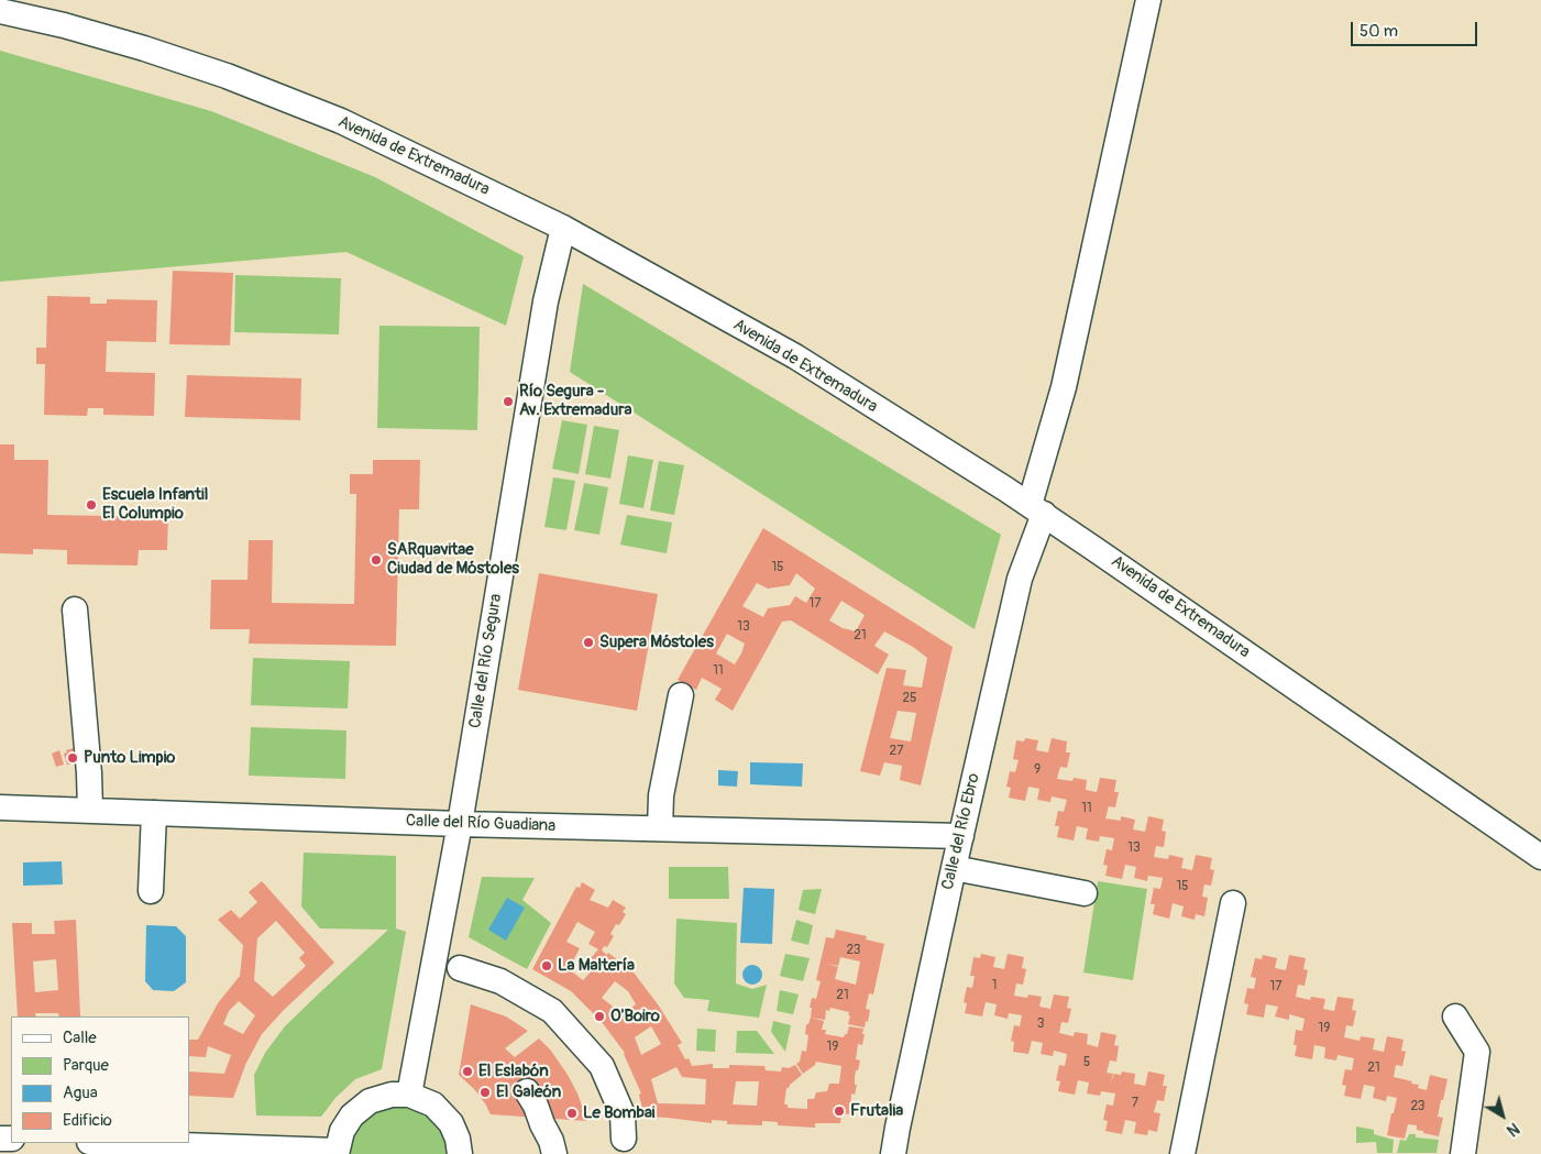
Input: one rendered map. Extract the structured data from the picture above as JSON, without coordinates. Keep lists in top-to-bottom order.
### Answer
{
  "streets": {
    "street": [
      "Avenida de Extremadura",
      "Calle del Río Segura",
      "Calle del Río Guadiana",
      "Calle del Río Ebro"
    ]
  },
  "crossings": [
    ["Avenida de Extremadura", "Calle del Río Segura"],
    ["Avenida de Extremadura", "Calle del Río Ebro"],
    ["Calle del Río Segura", "Calle del Río Guadiana"],
    ["Calle del Río Guadiana", "Calle del Río Ebro"]
  ],
  "places": [
    "Río Segura - Av. Extremadura",
    "Escuela Infantil El Columpio",
    "SARquavitae Ciudad de Móstoles",
    "Supera Móstoles",
    "Punto Limpio",
    "La Maltería",
    "O'Boiro",
    "El Eslabón",
    "El Galeón",
    "Frutalia",
    "Le Bombai"
  ],
  "house_numbers": [
    "15",
    "17",
    "13",
    "21",
    "11",
    "25",
    "27",
    "9",
    "11",
    "13",
    "15",
    "23",
    "1",
    "17",
    "21",
    "3",
    "19",
    "19",
    "5",
    "21",
    "7",
    "23"
  ],
  "legend": [
    "Calle",
    "Parque",
    "Agua",
    "Edificio"
  ],
  "scale_bar": "50 m",
  "north": "bottom right"
}
